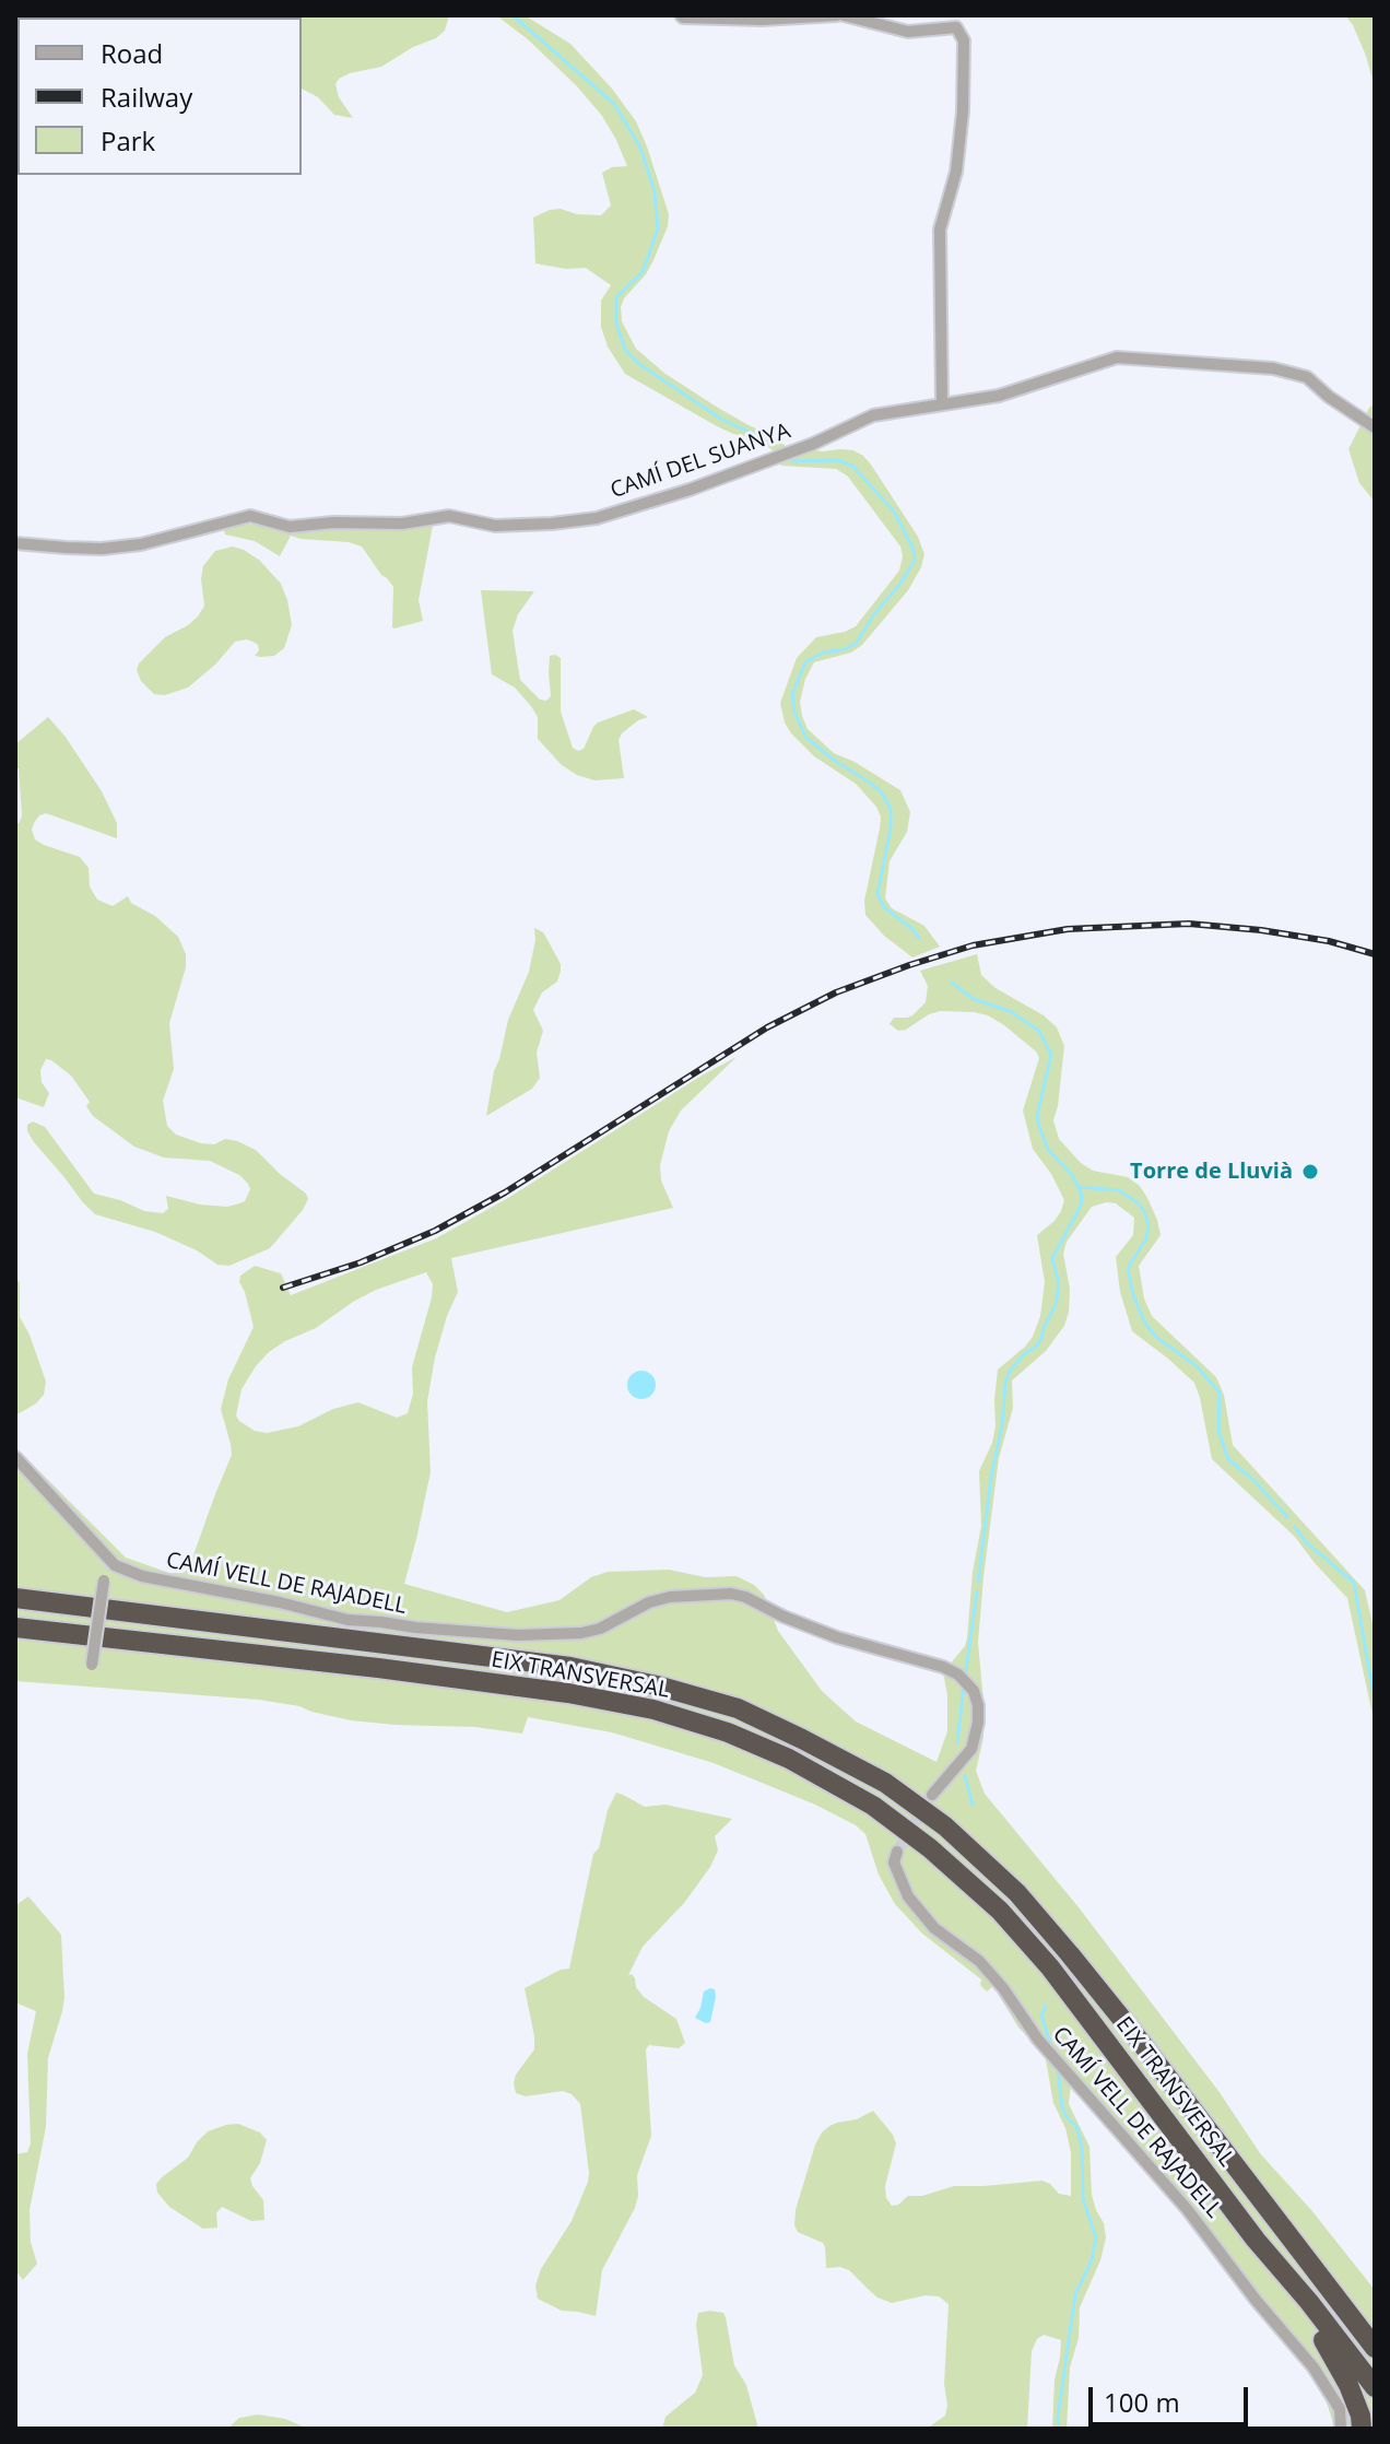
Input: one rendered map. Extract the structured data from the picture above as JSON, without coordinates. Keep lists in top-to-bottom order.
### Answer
{
  "streets": {
    "highway": ["EIX TRANSVERSAL"],
    "street": ["CAMÍ DEL SUANYA", "CAMÍ VELL DE RAJADELL"]
  },
  "places": ["Torre de Lluvià"],
  "legend": ["Road", "Railway", "Park"],
  "scale_bar": "100 m"
}
